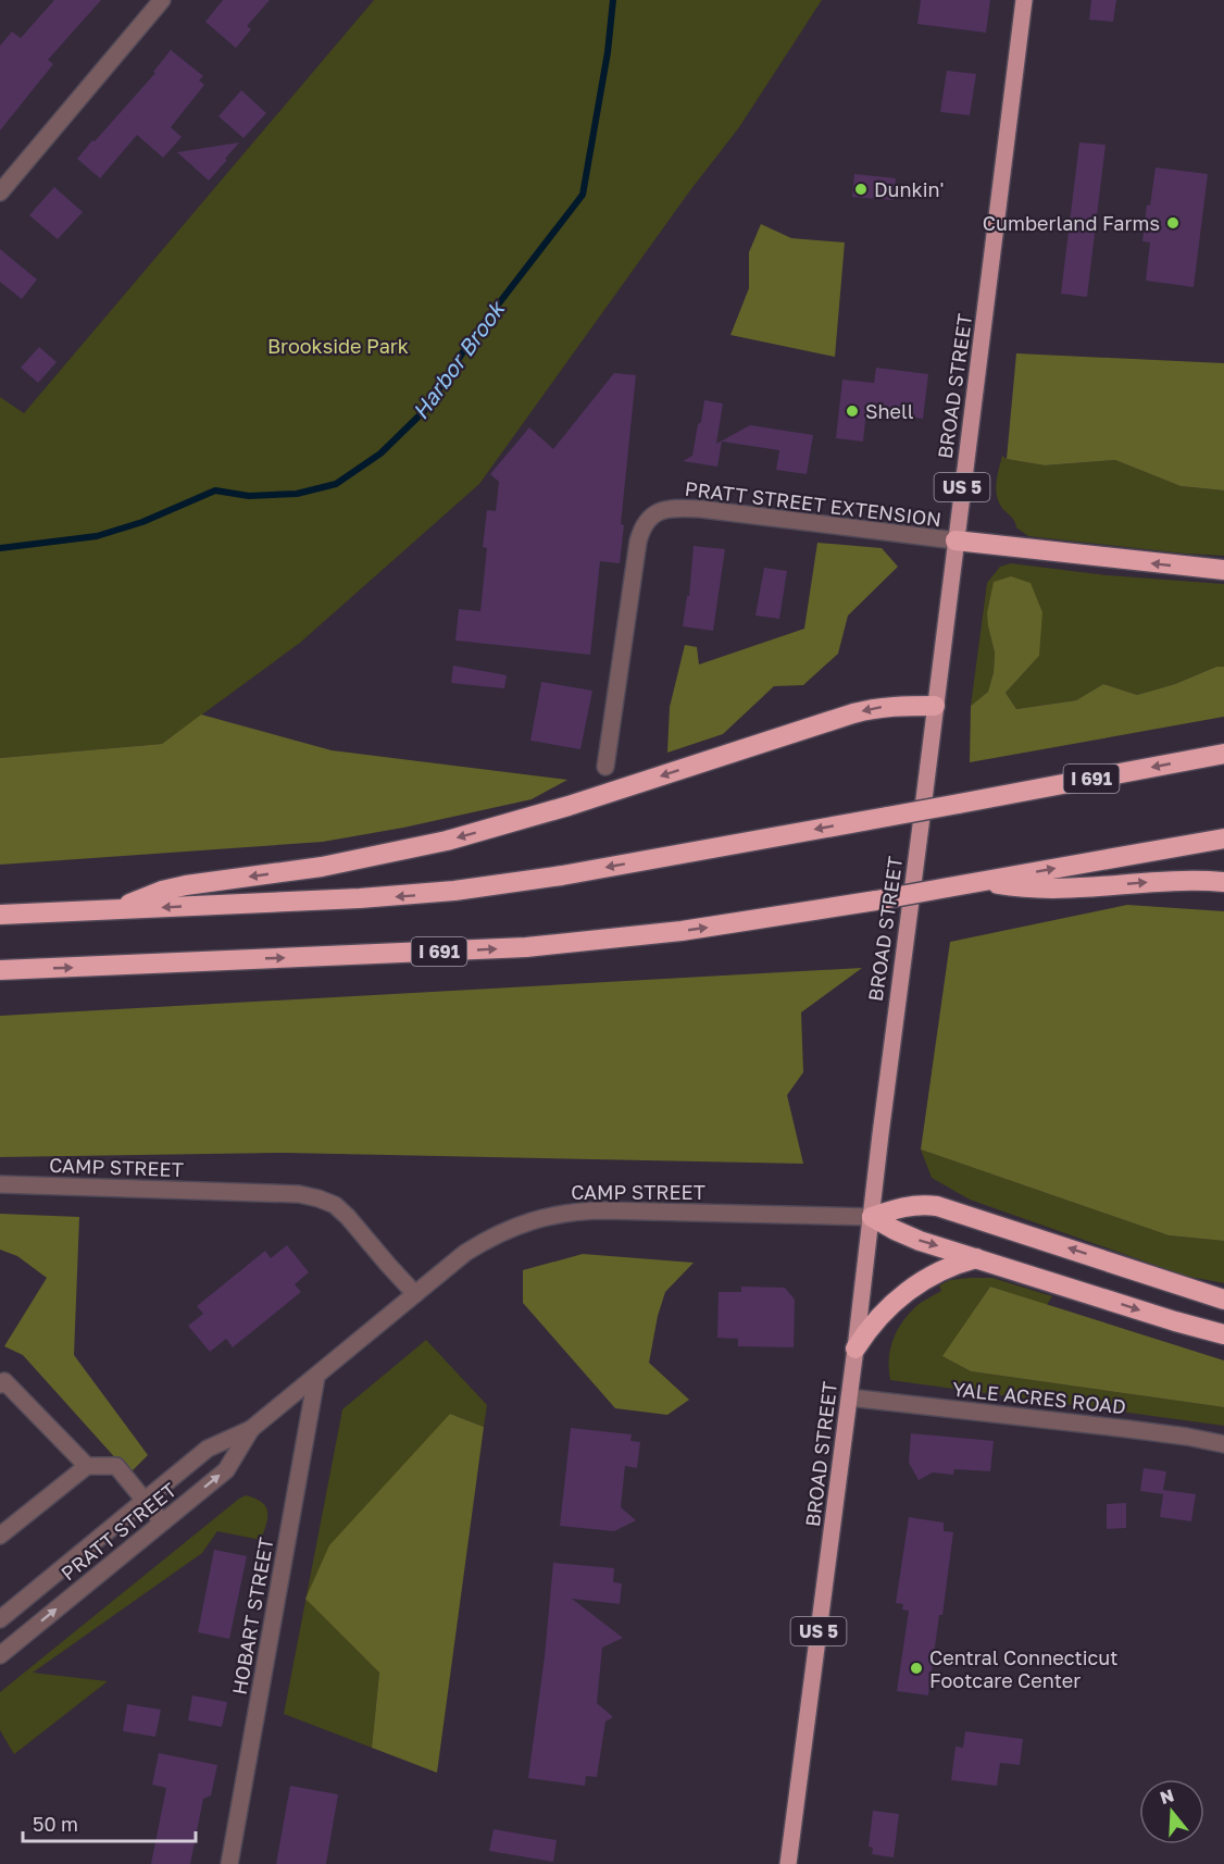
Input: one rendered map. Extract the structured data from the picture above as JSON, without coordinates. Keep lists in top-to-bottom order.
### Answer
{
  "streets": {
    "highway": ["I 691"],
    "main road": ["BROAD STREET", "US 5"],
    "street": [
      "PRATT STREET EXTENSION",
      "CAMP STREET",
      "YALE ACRES ROAD",
      "PRATT STREET",
      "HOBART STREET"
    ]
  },
  "crossings": [
    ["BROAD STREET", "PRATT STREET EXTENSION"],
    ["BROAD STREET", "CAMP STREET"],
    ["BROAD STREET", "YALE ACRES ROAD"],
    ["CAMP STREET", "PRATT STREET"],
    ["PRATT STREET", "HOBART STREET"]
  ],
  "water": ["Harbor Brook"],
  "parks": ["Brookside Park"],
  "places": [
    "Dunkin'",
    "Cumberland Farms",
    "Shell",
    "Central Connecticut Footcare Center"
  ],
  "scale_bar": "50 m",
  "north": "top"
}
